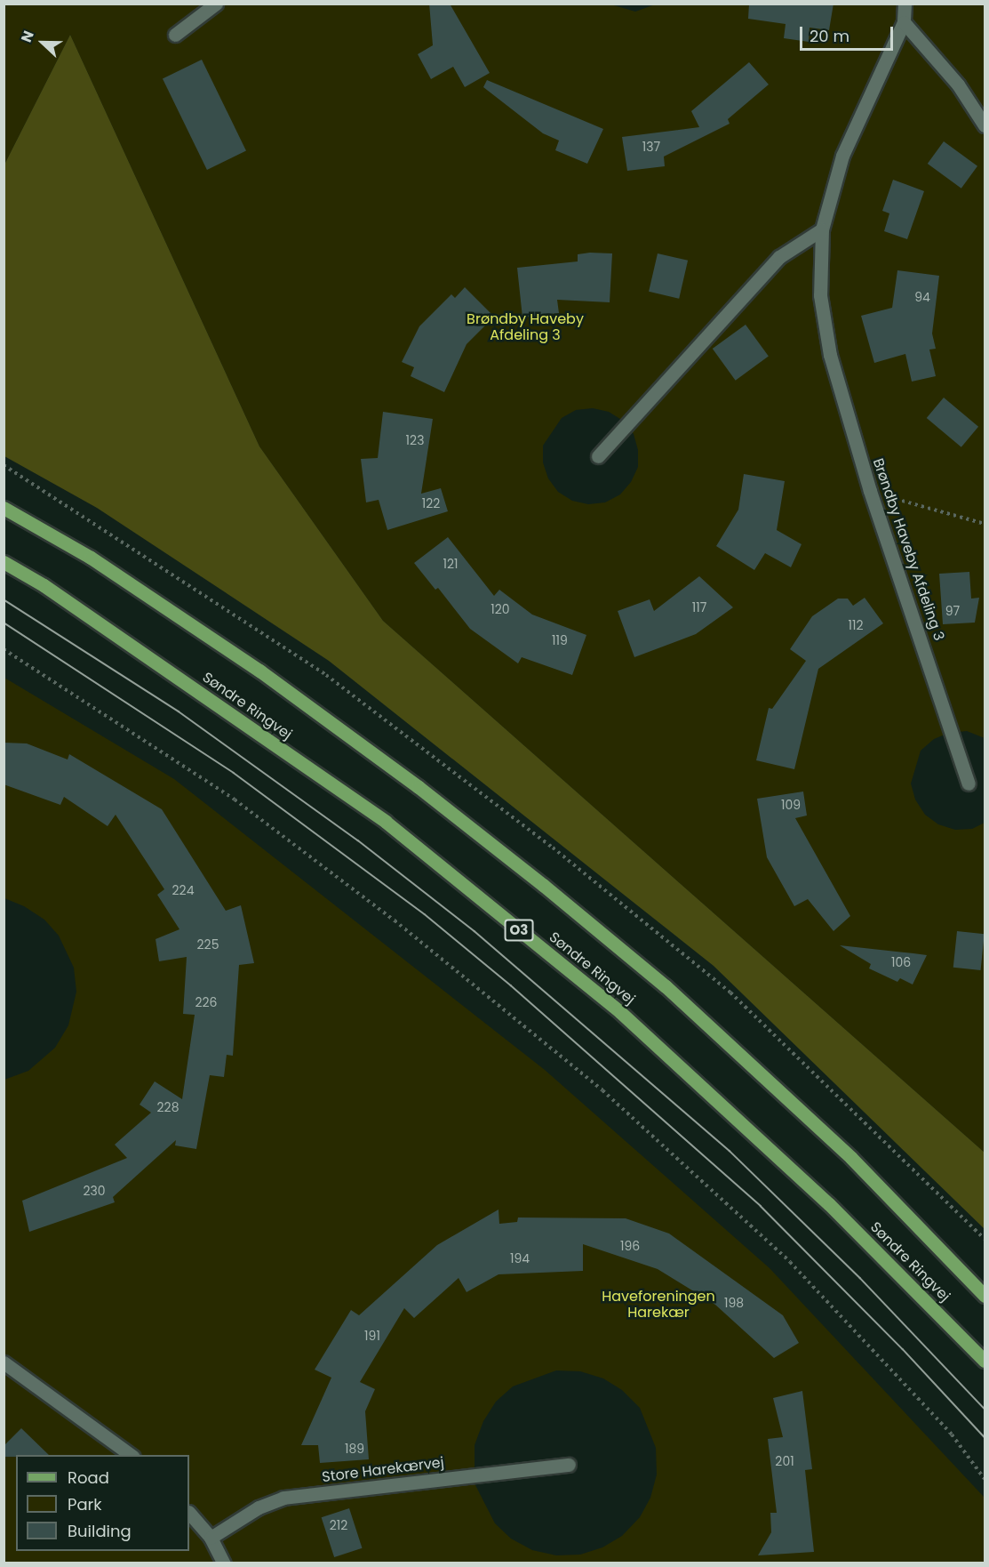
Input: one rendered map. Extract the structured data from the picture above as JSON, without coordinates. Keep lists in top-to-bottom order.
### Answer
{
  "streets": {
    "main road": ["Søndre Ringvej", "O3"],
    "street": ["Brøndby Haveby Afdeling 3", "Store Harekærvej"]
  },
  "parks": ["Brøndby Haveby Afdeling 3", "Haveforeningen Harekær"],
  "house_numbers": [
    "137",
    "94",
    "123",
    "122",
    "121",
    "117",
    "120",
    "97",
    "112",
    "119",
    "109",
    "224",
    "225",
    "106",
    "226",
    "228",
    "230",
    "196",
    "194",
    "198",
    "191",
    "189",
    "201",
    "212"
  ],
  "legend": ["Road", "Park", "Building"],
  "scale_bar": "20 m",
  "north": "left"
}
